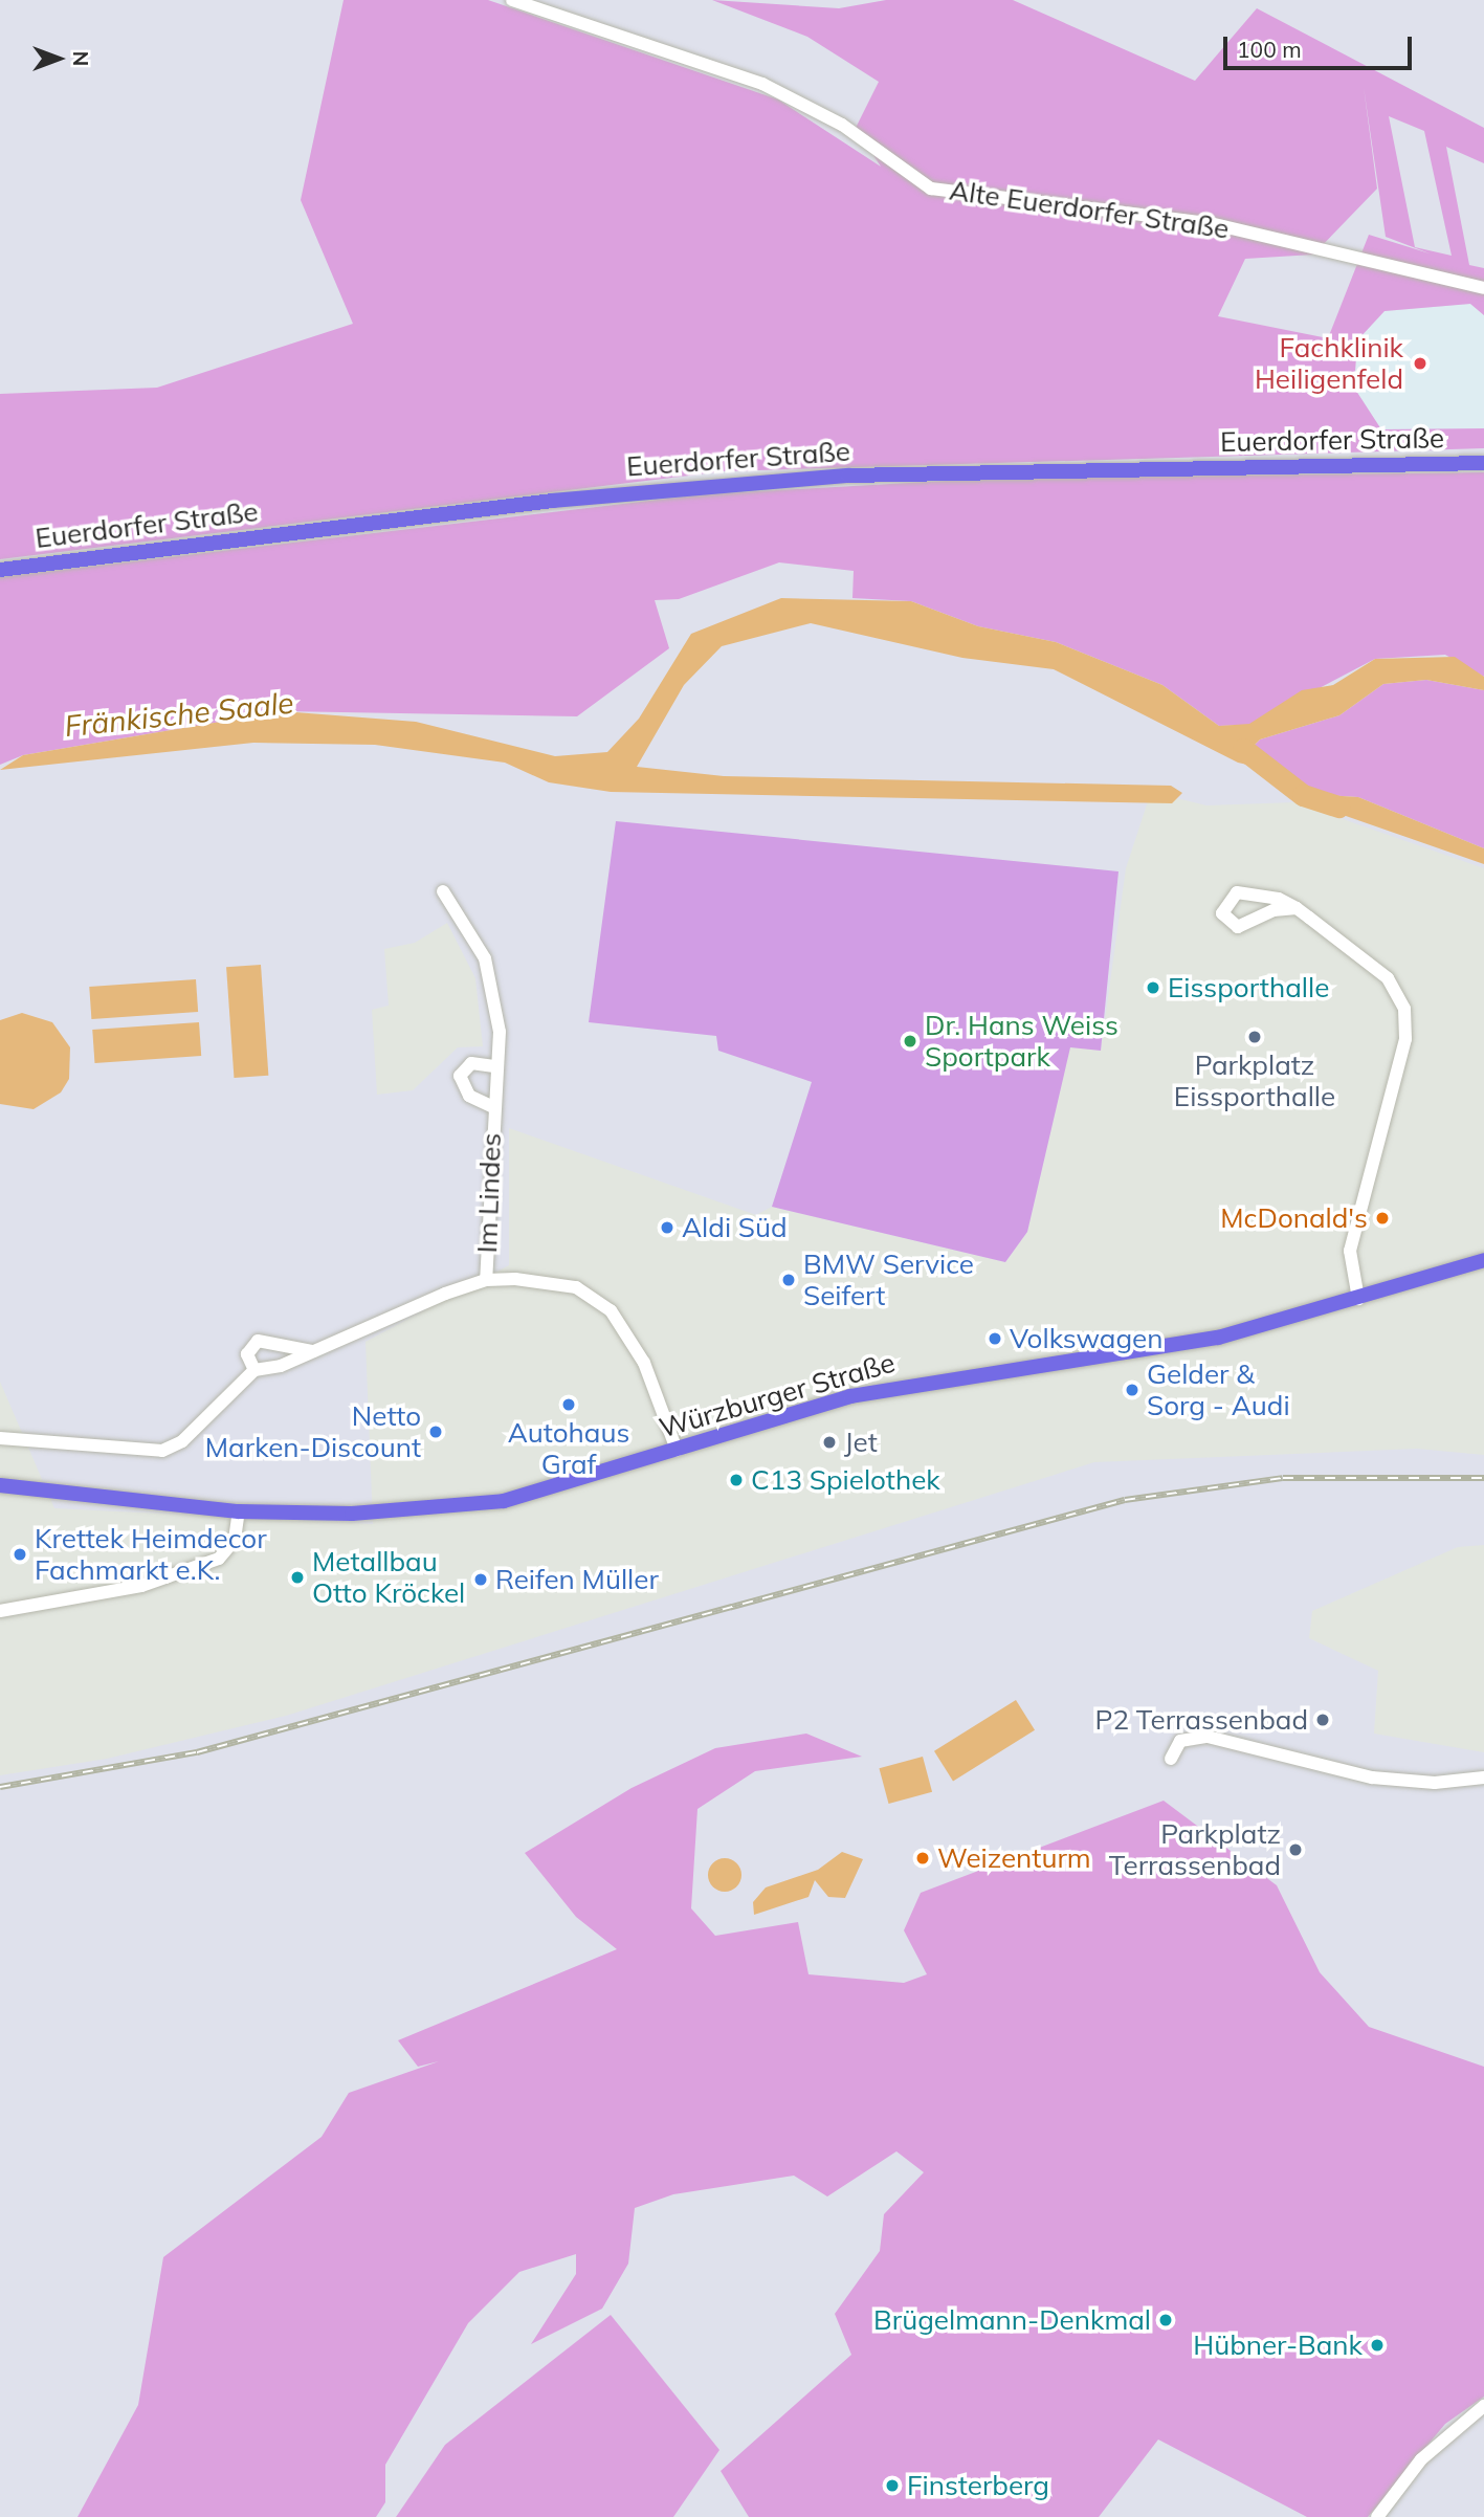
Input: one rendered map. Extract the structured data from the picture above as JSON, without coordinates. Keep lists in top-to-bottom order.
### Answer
{
  "streets": {
    "main road": ["Euerdorfer Straße", "Würzburger Straße"],
    "street": ["Alte Euerdorfer Straße", "Im Lindes"]
  },
  "water": ["Fränkische Saale"],
  "places": [
    "Fachklinik Heiligenfeld",
    "Eissporthalle",
    "Parkplatz Eissporthalle",
    "Dr. Hans Weiss Sportpark",
    "McDonald's",
    "Aldi Süd",
    "BMW Service Seifert",
    "Volkswagen",
    "Gelder & Sorg - Audi",
    "Autohaus Graf",
    "Netto Marken-Discount",
    "Jet",
    "C13 Spielothek",
    "Krettek Heimdecor Fachmarkt e.K.",
    "Metallbau Otto Kröckel",
    "Reifen Müller",
    "P2 Terrassenbad",
    "Parkplatz Terrassenbad",
    "Weizenturm",
    "Brügelmann-Denkmal",
    "Hübner-Bank",
    "Finsterberg"
  ],
  "scale_bar": "100 m",
  "north": "right"
}
